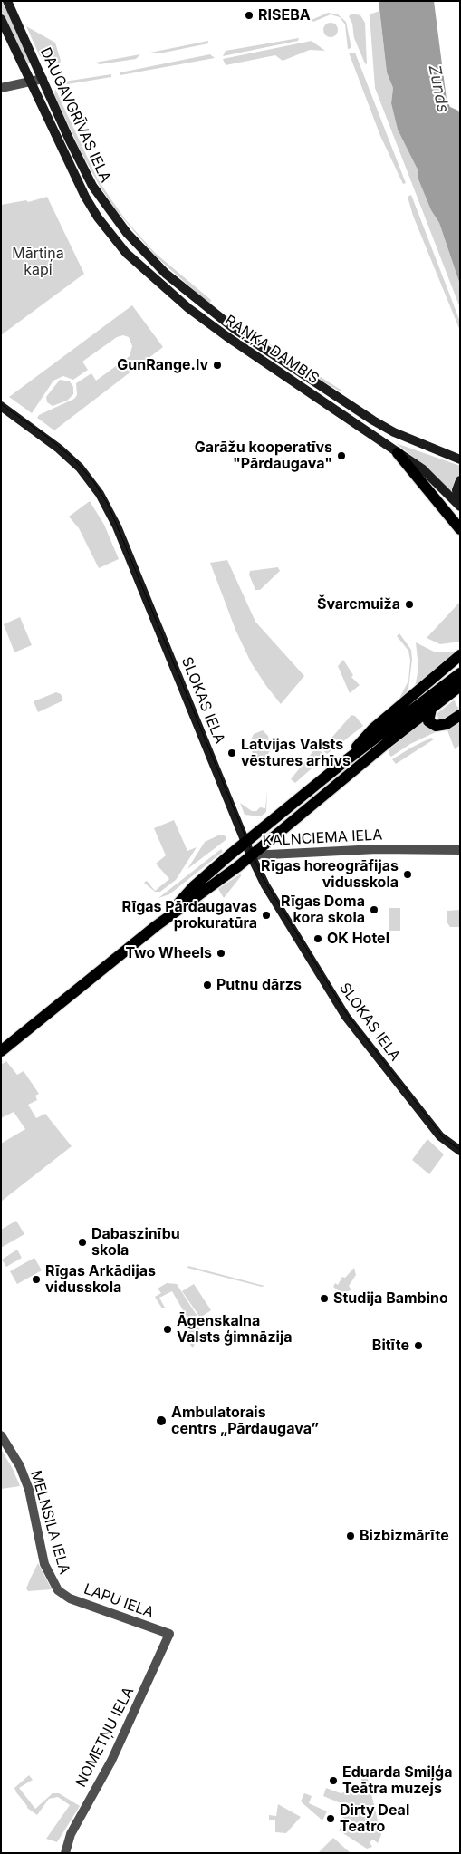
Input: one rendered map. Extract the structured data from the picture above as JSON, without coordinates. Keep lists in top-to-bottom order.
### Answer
{
  "streets": {
    "main road": [
      "DAUGAVGRĪVAS IELA",
      "RAŅĶA DAMBIS",
      "SLOKAS IELA",
      "KALNCIEMA IELA"
    ],
    "street": ["MELNSILA IELA", "LAPU IELA", "NOMETŅU IELA"]
  },
  "crossings": [
    ["DAUGAVGRĪVAS IELA", "RAŅĶA DAMBIS"],
    ["SLOKAS IELA", "KALNCIEMA IELA"],
    ["MELNSILA IELA", "LAPU IELA"],
    ["LAPU IELA", "NOMETŅU IELA"]
  ],
  "water": ["Zunds"],
  "parks": ["Mārtiņa kapi"],
  "places": [
    "RISEBA",
    "GunRange.lv",
    "Garāžu kooperatīvs \"Pārdaugava\"",
    "Švarcmuiža",
    "Latvijas Valsts vēstures arhīvs",
    "Rīgas horeogrāfijas vidusskola",
    "Rīgas Doma kora skola",
    "Rīgas Pārdaugavas prokuratūra",
    "OK Hotel",
    "Two Wheels",
    "Putnu dārzs",
    "Dabaszinību skola",
    "Rīgas Arkādijas vidusskola",
    "Studija Bambino",
    "Āgenskalna Valsts ģimnāzija",
    "Bitīte",
    "Ambulatorais centrs „Pārdaugava”",
    "Bizbizmārīte",
    "Eduarda Smiļģa Teātra muzejs",
    "Dirty Deal Teatro"
  ]
}
